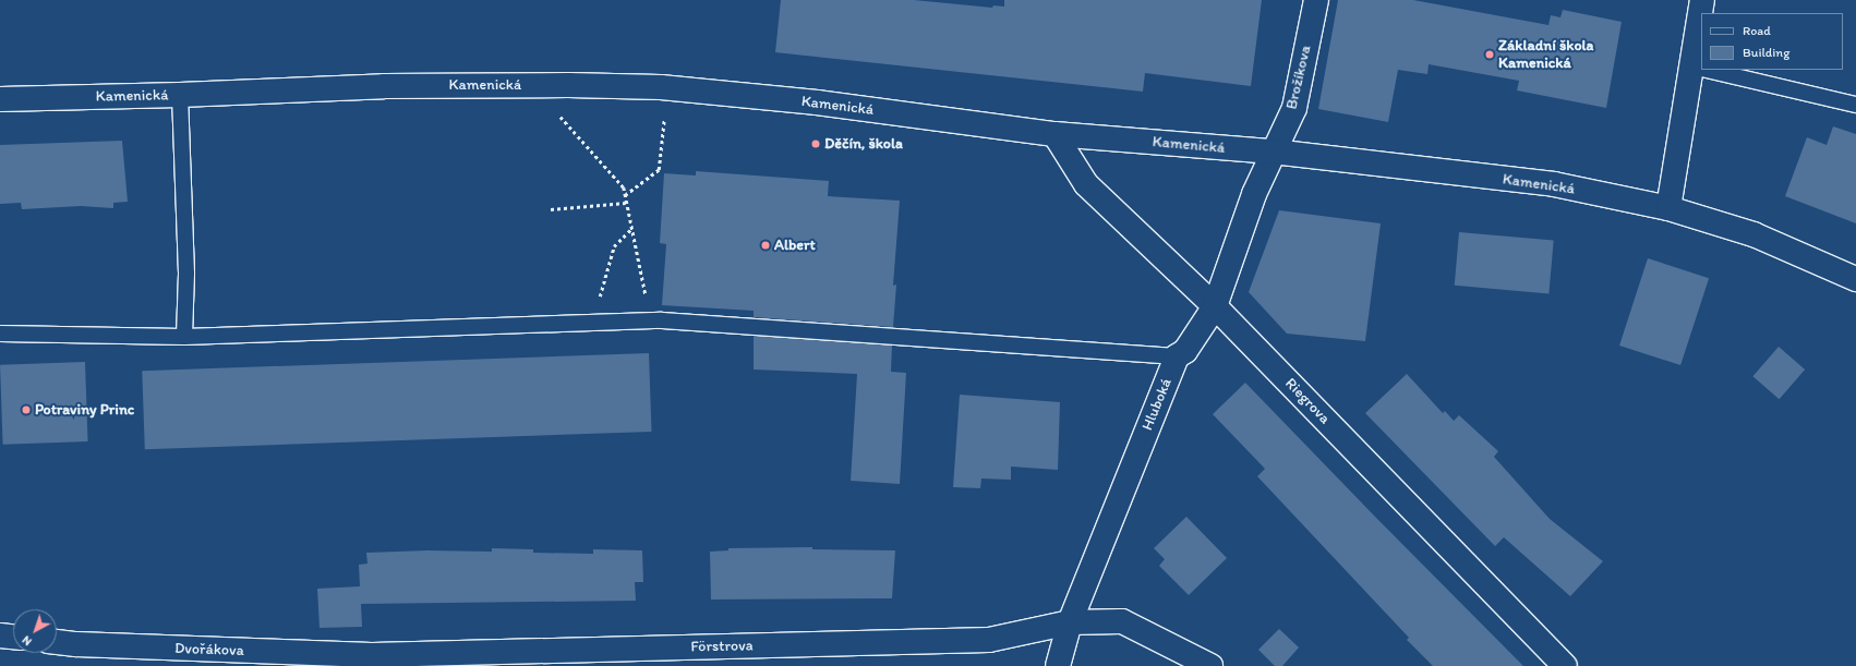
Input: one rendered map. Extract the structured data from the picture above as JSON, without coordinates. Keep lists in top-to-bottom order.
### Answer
{
  "streets": {
    "street": [
      "Brožíkova",
      "Kamenická",
      "Riegrova",
      "Hluboká",
      "Förstrova",
      "Dvořákova"
    ]
  },
  "crossings": [
    ["Brožíkova", "Kamenická"],
    ["Brožíkova", "Hluboká"],
    ["Kamenická", "Riegrova"],
    ["Kamenická", "Hluboká"],
    ["Riegrova", "Hluboká"],
    ["Hluboká", "Förstrova"],
    ["Förstrova", "Dvořákova"]
  ],
  "places": [
    "Základní škola Kamenická",
    "Děčín, škola",
    "Albert",
    "Potraviny Princ"
  ],
  "legend": ["Road", "Building"],
  "north": "bottom left"
}
